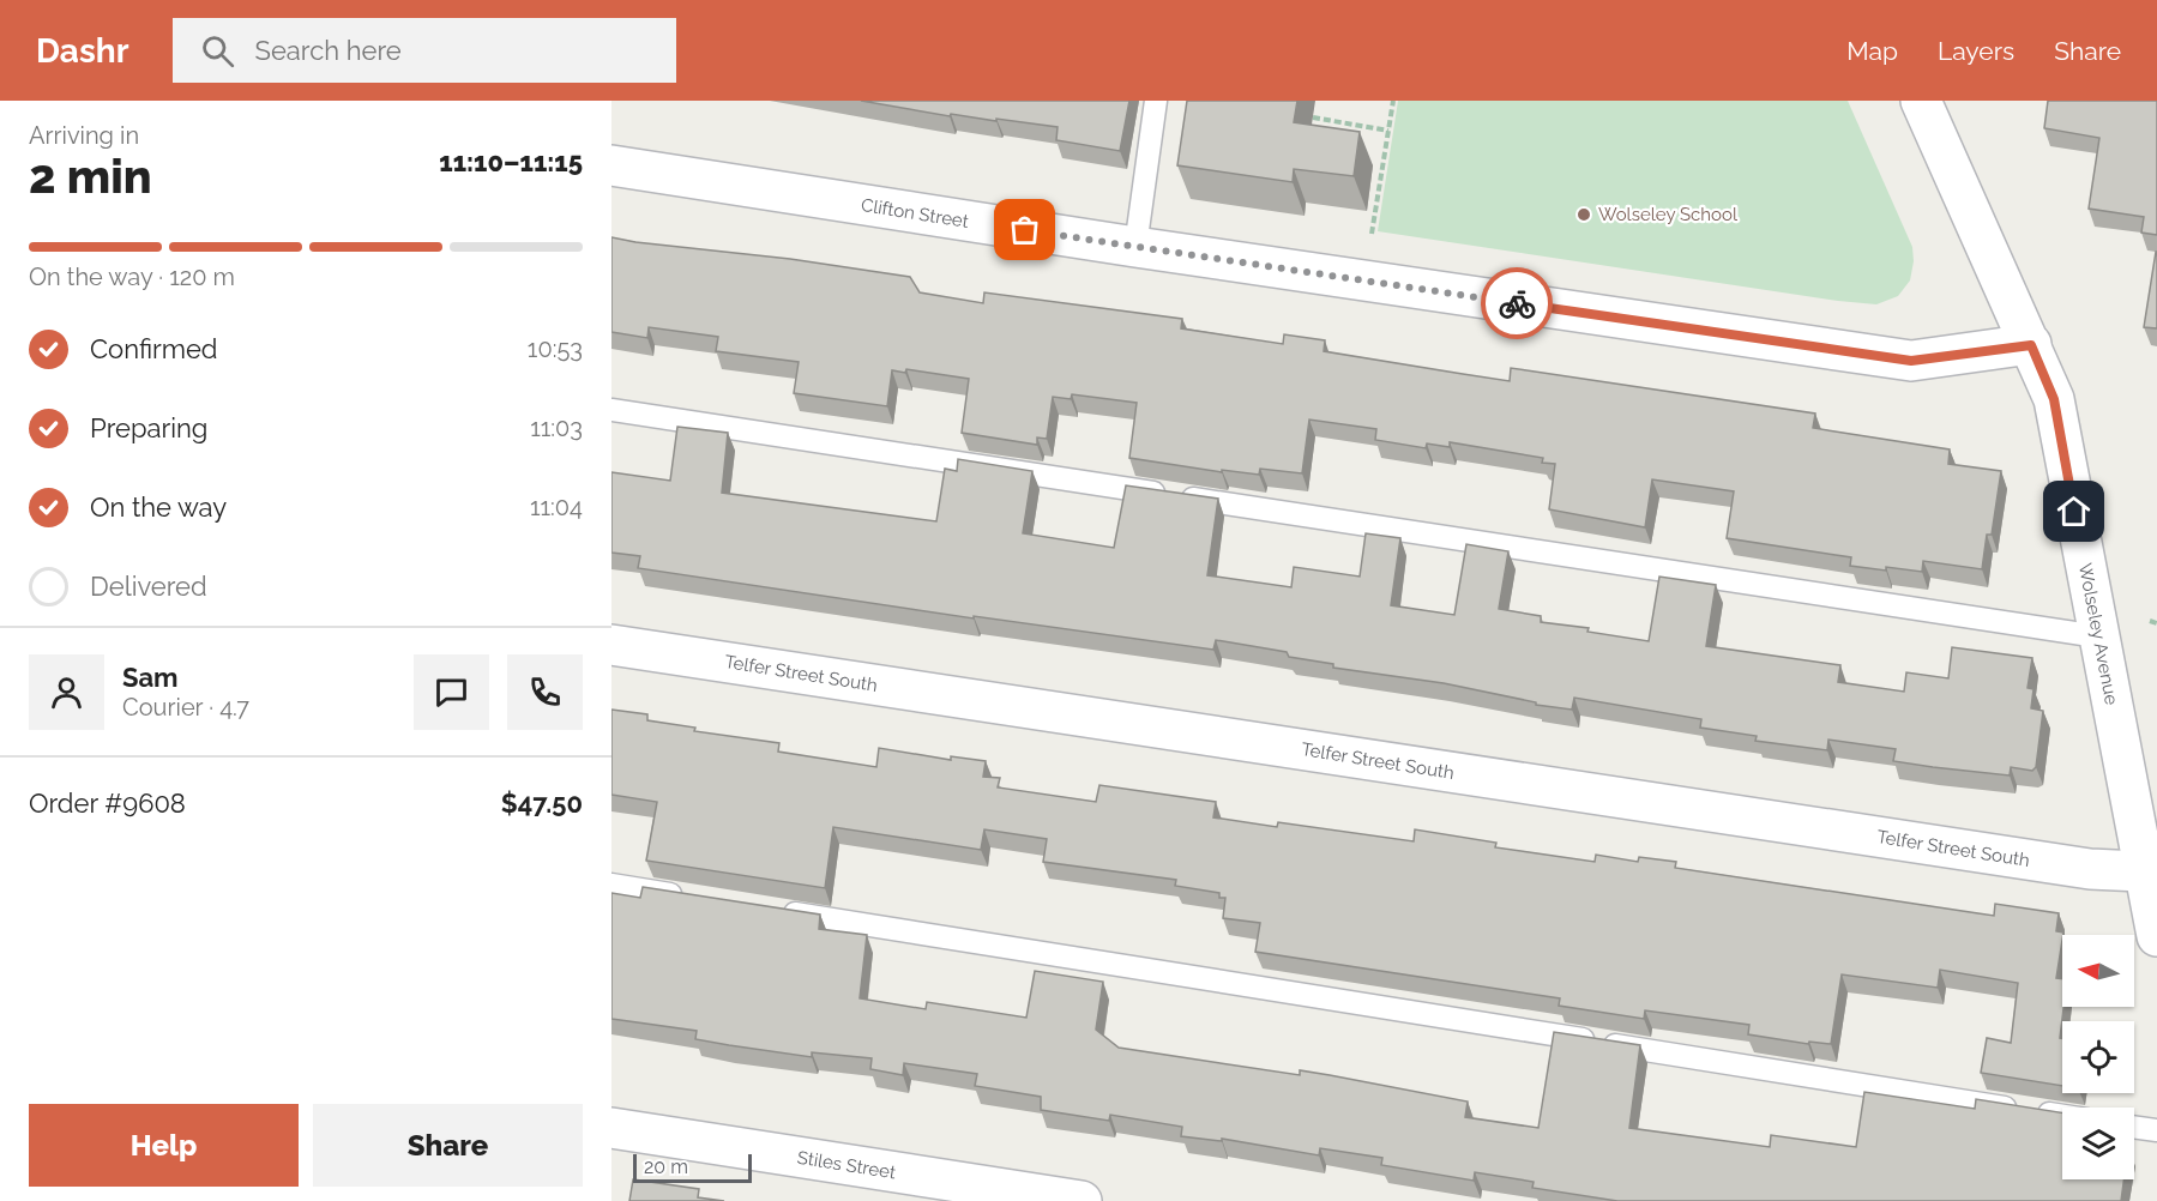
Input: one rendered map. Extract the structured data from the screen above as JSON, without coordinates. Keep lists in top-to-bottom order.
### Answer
{
  "streets": {
    "street": [
      "Clifton Street",
      "Wolseley Avenue",
      "Telfer Street South",
      "Stiles Street"
    ]
  },
  "crossings": [
    ["Clifton Street", "Wolseley Avenue"],
    ["Wolseley Avenue", "Telfer Street South"]
  ],
  "places": ["Wolseley School"],
  "scale_bar": "20 m",
  "north": "left",
  "page": {
    "header": "Dashr",
    "search": "Search here",
    "nav": ["Map", "Layers", "Share"],
    "heading": ["2 min", "Arriving in", "11:10–11:15"],
    "panel": [
      "Sam",
      "Courier · 4.7",
      "Order #9608",
      "$47.50"
    ],
    "bar": "On the way · 120 m",
    "list": [
      ["Confirmed", "10:53"],
      ["Preparing", "11:03"],
      ["On the way", "11:04"],
      "Delivered"
    ],
    "buttons": ["Help", "Share"],
    "scale": "20 m"
  }
}
